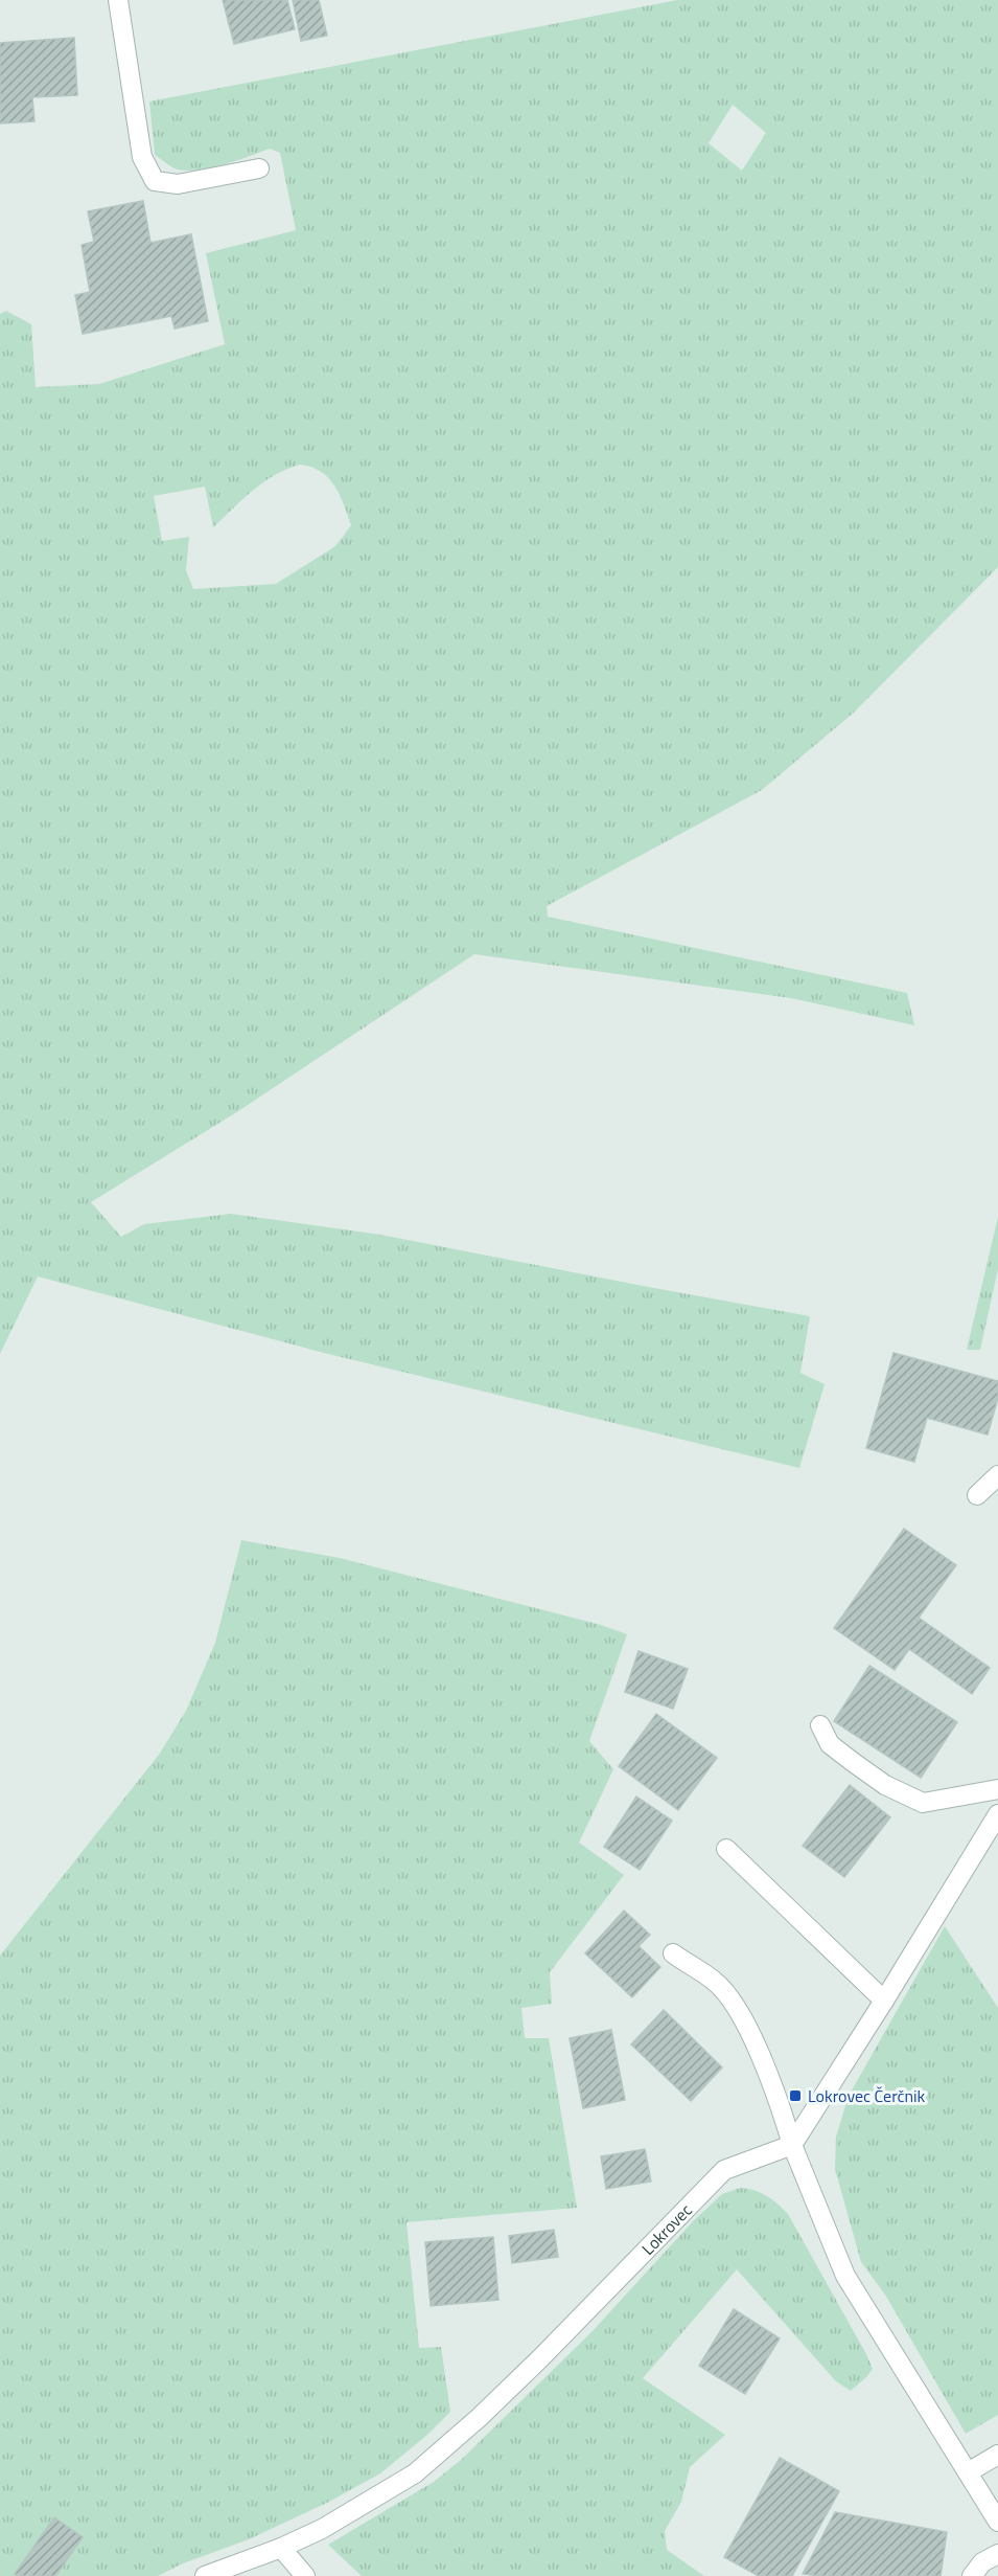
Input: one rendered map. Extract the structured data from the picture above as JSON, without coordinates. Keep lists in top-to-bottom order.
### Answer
{
  "streets": {
    "street": ["Lokrovec"]
  },
  "places": {
    "transit": ["Lokrovec Čerčnik"]
  }
}
